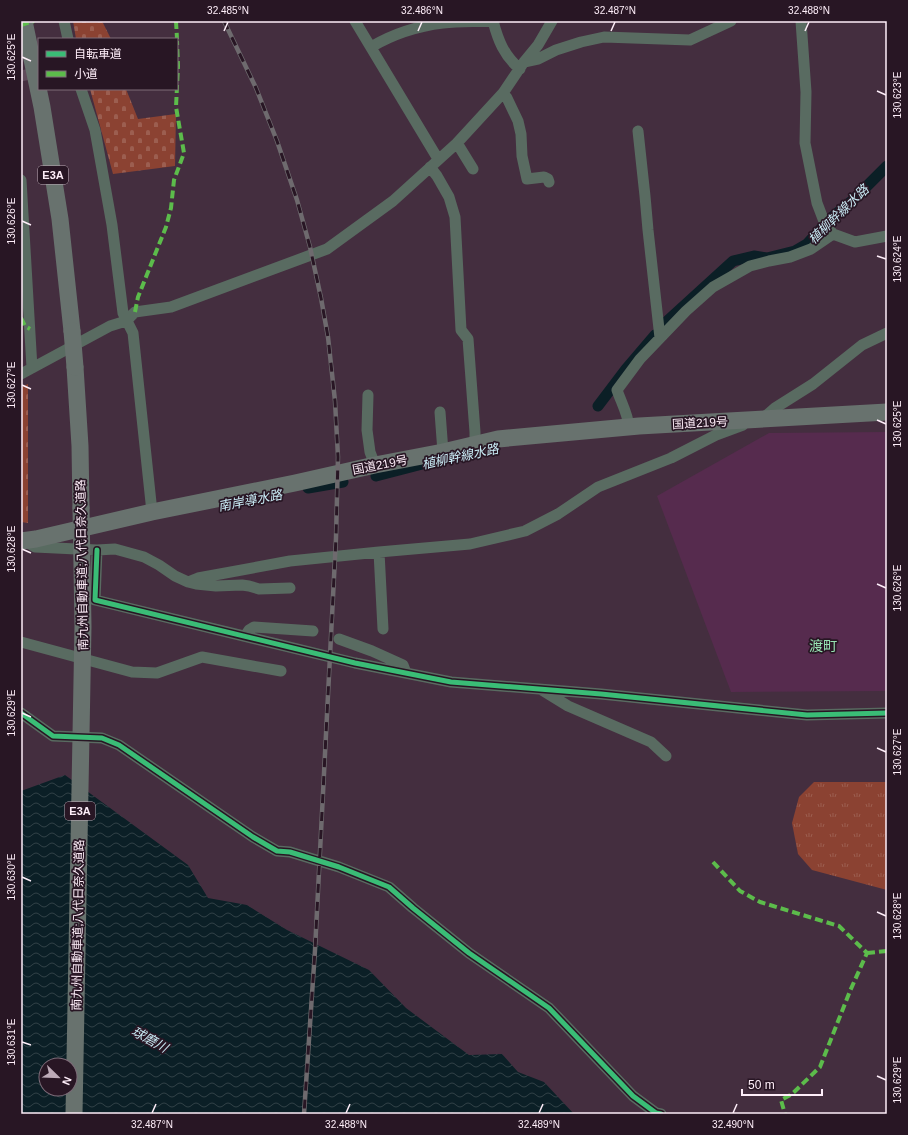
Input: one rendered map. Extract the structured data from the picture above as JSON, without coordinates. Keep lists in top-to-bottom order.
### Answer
{
  "streets": {
    "highway": ["E3A", "国道219号", "南九州自動車道;八代日奈久道路"]
  },
  "districts": ["渡町"],
  "water": ["植柳幹線水路", "南岸導水路", "球磨川"],
  "legend": ["自転車道", "小道"],
  "scale_bar": "50 m",
  "north": "bottom right",
  "coordinates": [
    "32.485°N",
    "32.486°N",
    "32.487°N",
    "32.488°N",
    "130.625°E",
    "130.623°E",
    "130.626°E",
    "130.624°E",
    "130.627°E",
    "130.628°E",
    "130.629°E",
    "130.630°E",
    "130.631°E",
    "32.489°N",
    "32.490°N"
  ]
}
